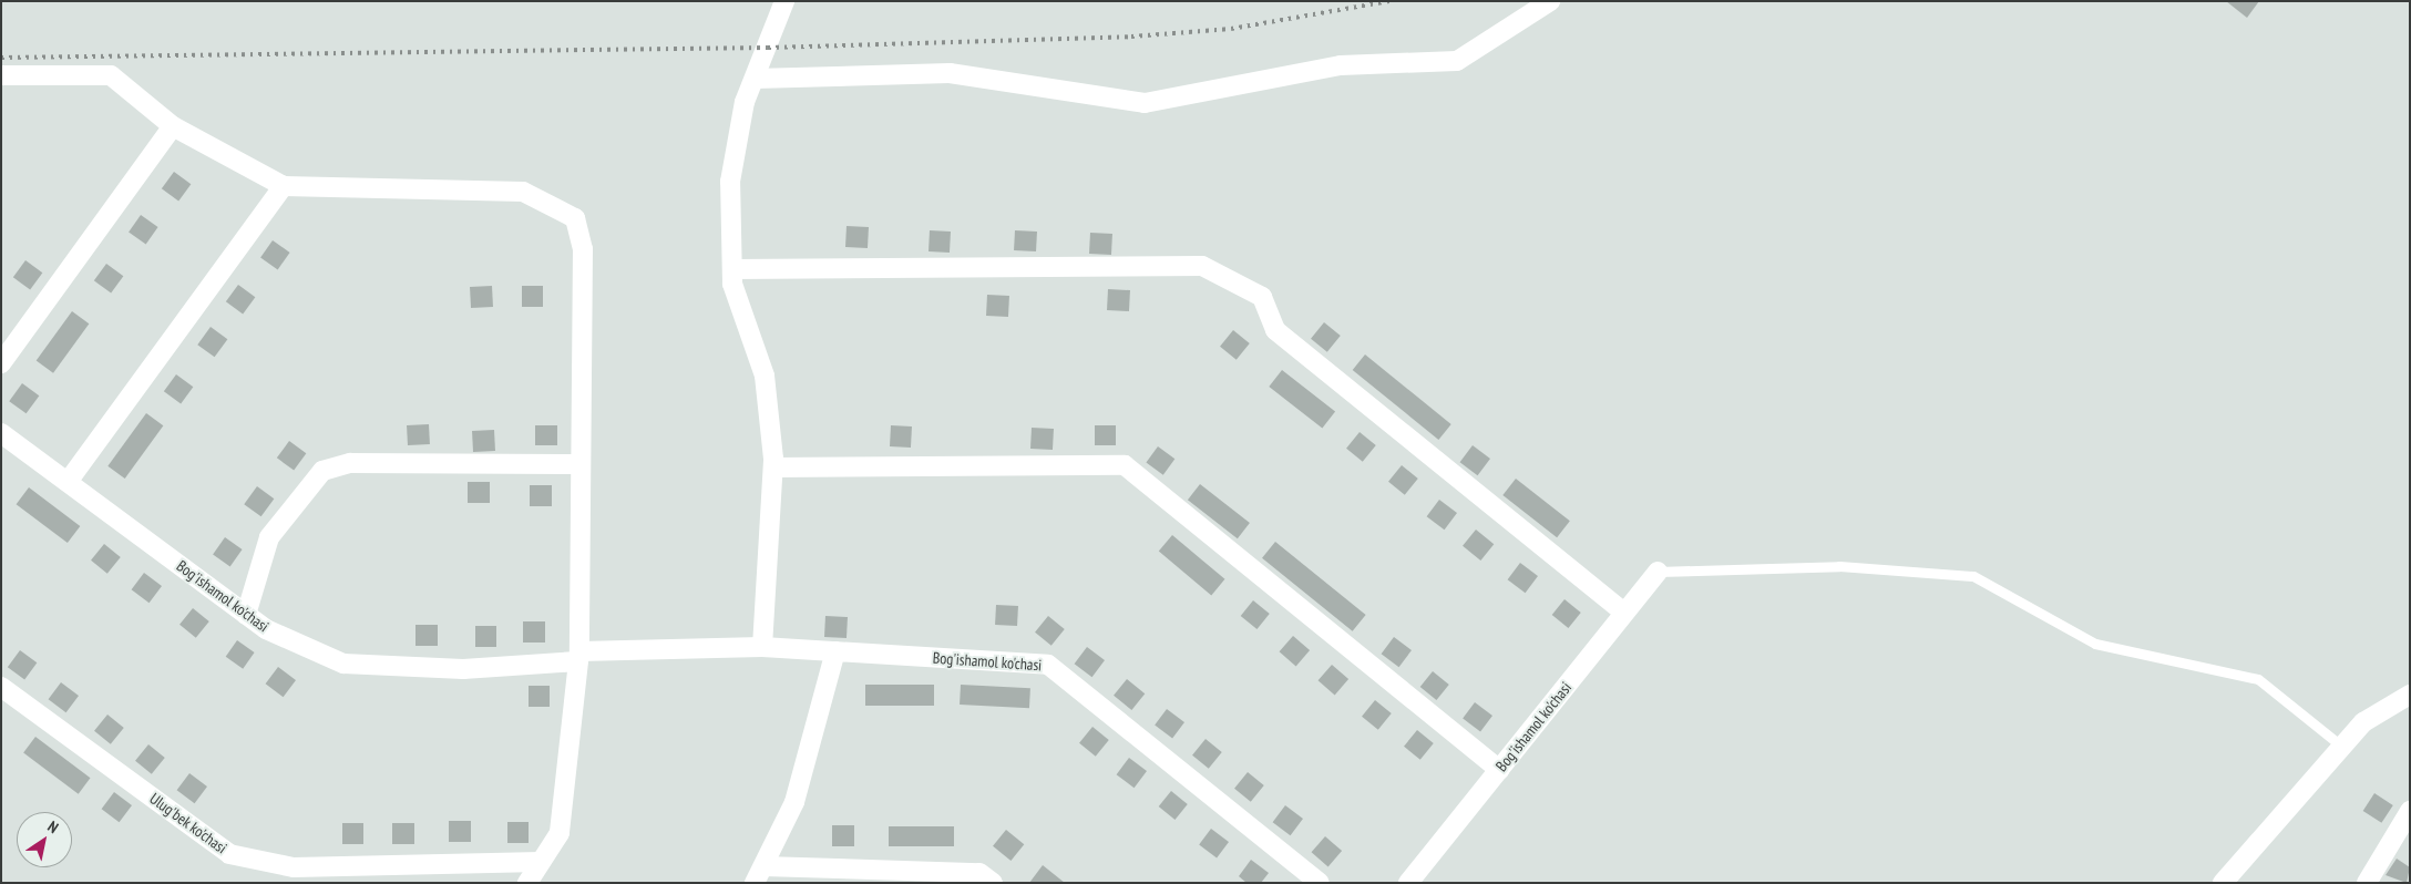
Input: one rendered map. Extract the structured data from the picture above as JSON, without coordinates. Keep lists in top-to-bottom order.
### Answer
{
  "streets": {
    "street": ["Bog'ishamol ko'chasi", "Ulug'bek ko'chasi"]
  },
  "north": "top right"
}
